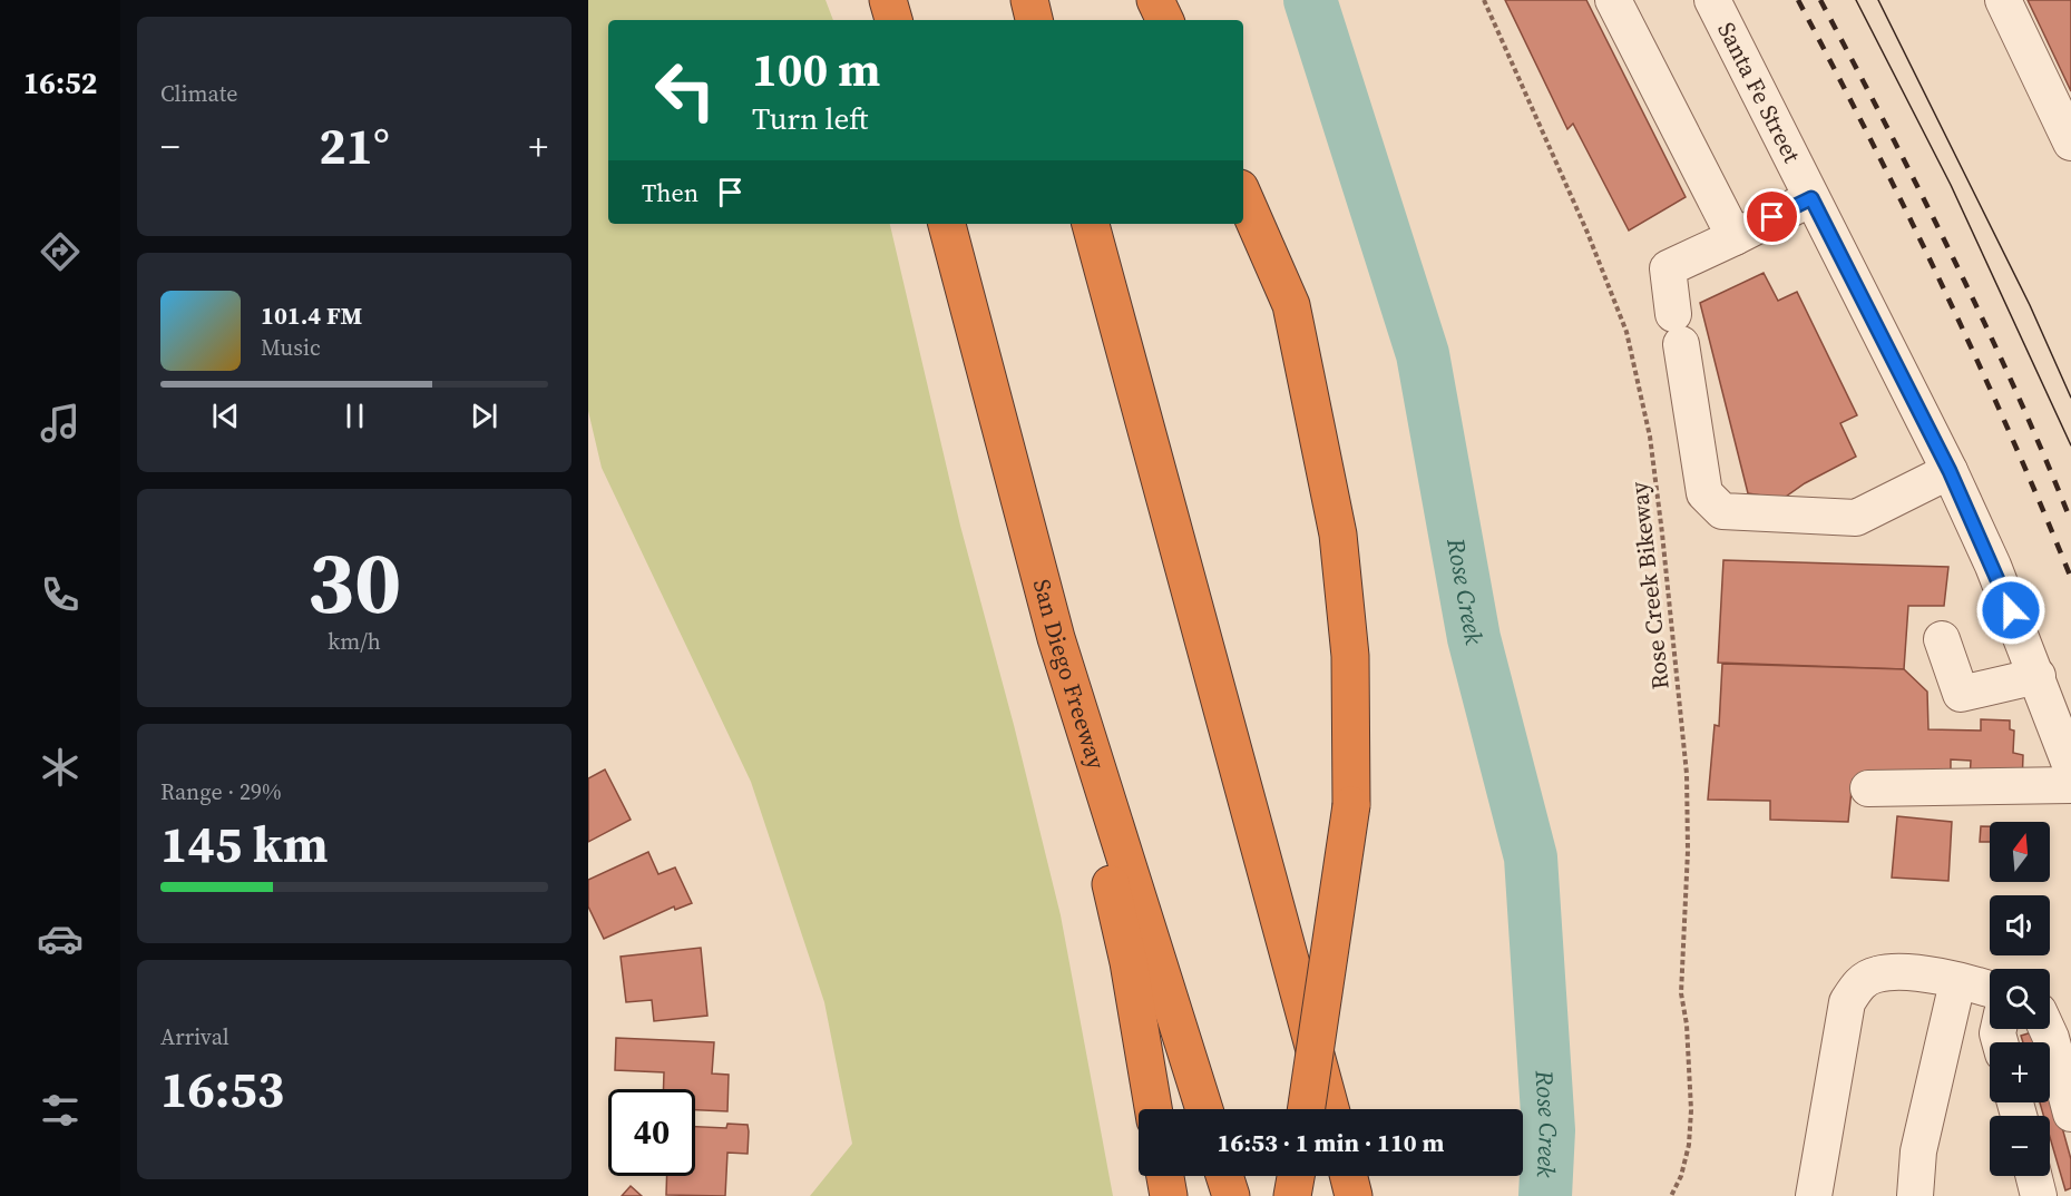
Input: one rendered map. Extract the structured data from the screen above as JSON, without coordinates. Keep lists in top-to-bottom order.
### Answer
{
  "streets": {
    "highway": ["San Diego Freeway"],
    "street": ["Santa Fe Street"],
    "path": ["Rose Creek Bikeway"]
  },
  "water": ["Rose Creek"],
  "north": "top",
  "page": {
    "tabs": "16:52",
    "tile": [
      "Climate",
      ["30", "km/h"],
      ["Range · 29%", "145 km"],
      ["Arrival", "16:53"]
    ],
    "turn": ["100 m", "Turn left"],
    "heat": ["−", "21°", "+"],
    "then": "Then",
    "song": ["101.4 FM", "Music"],
    "map_buttons": ["+", "−"],
    "limit": "40",
    "trip": "16:53 · 1 min · 110 m"
  }
}
